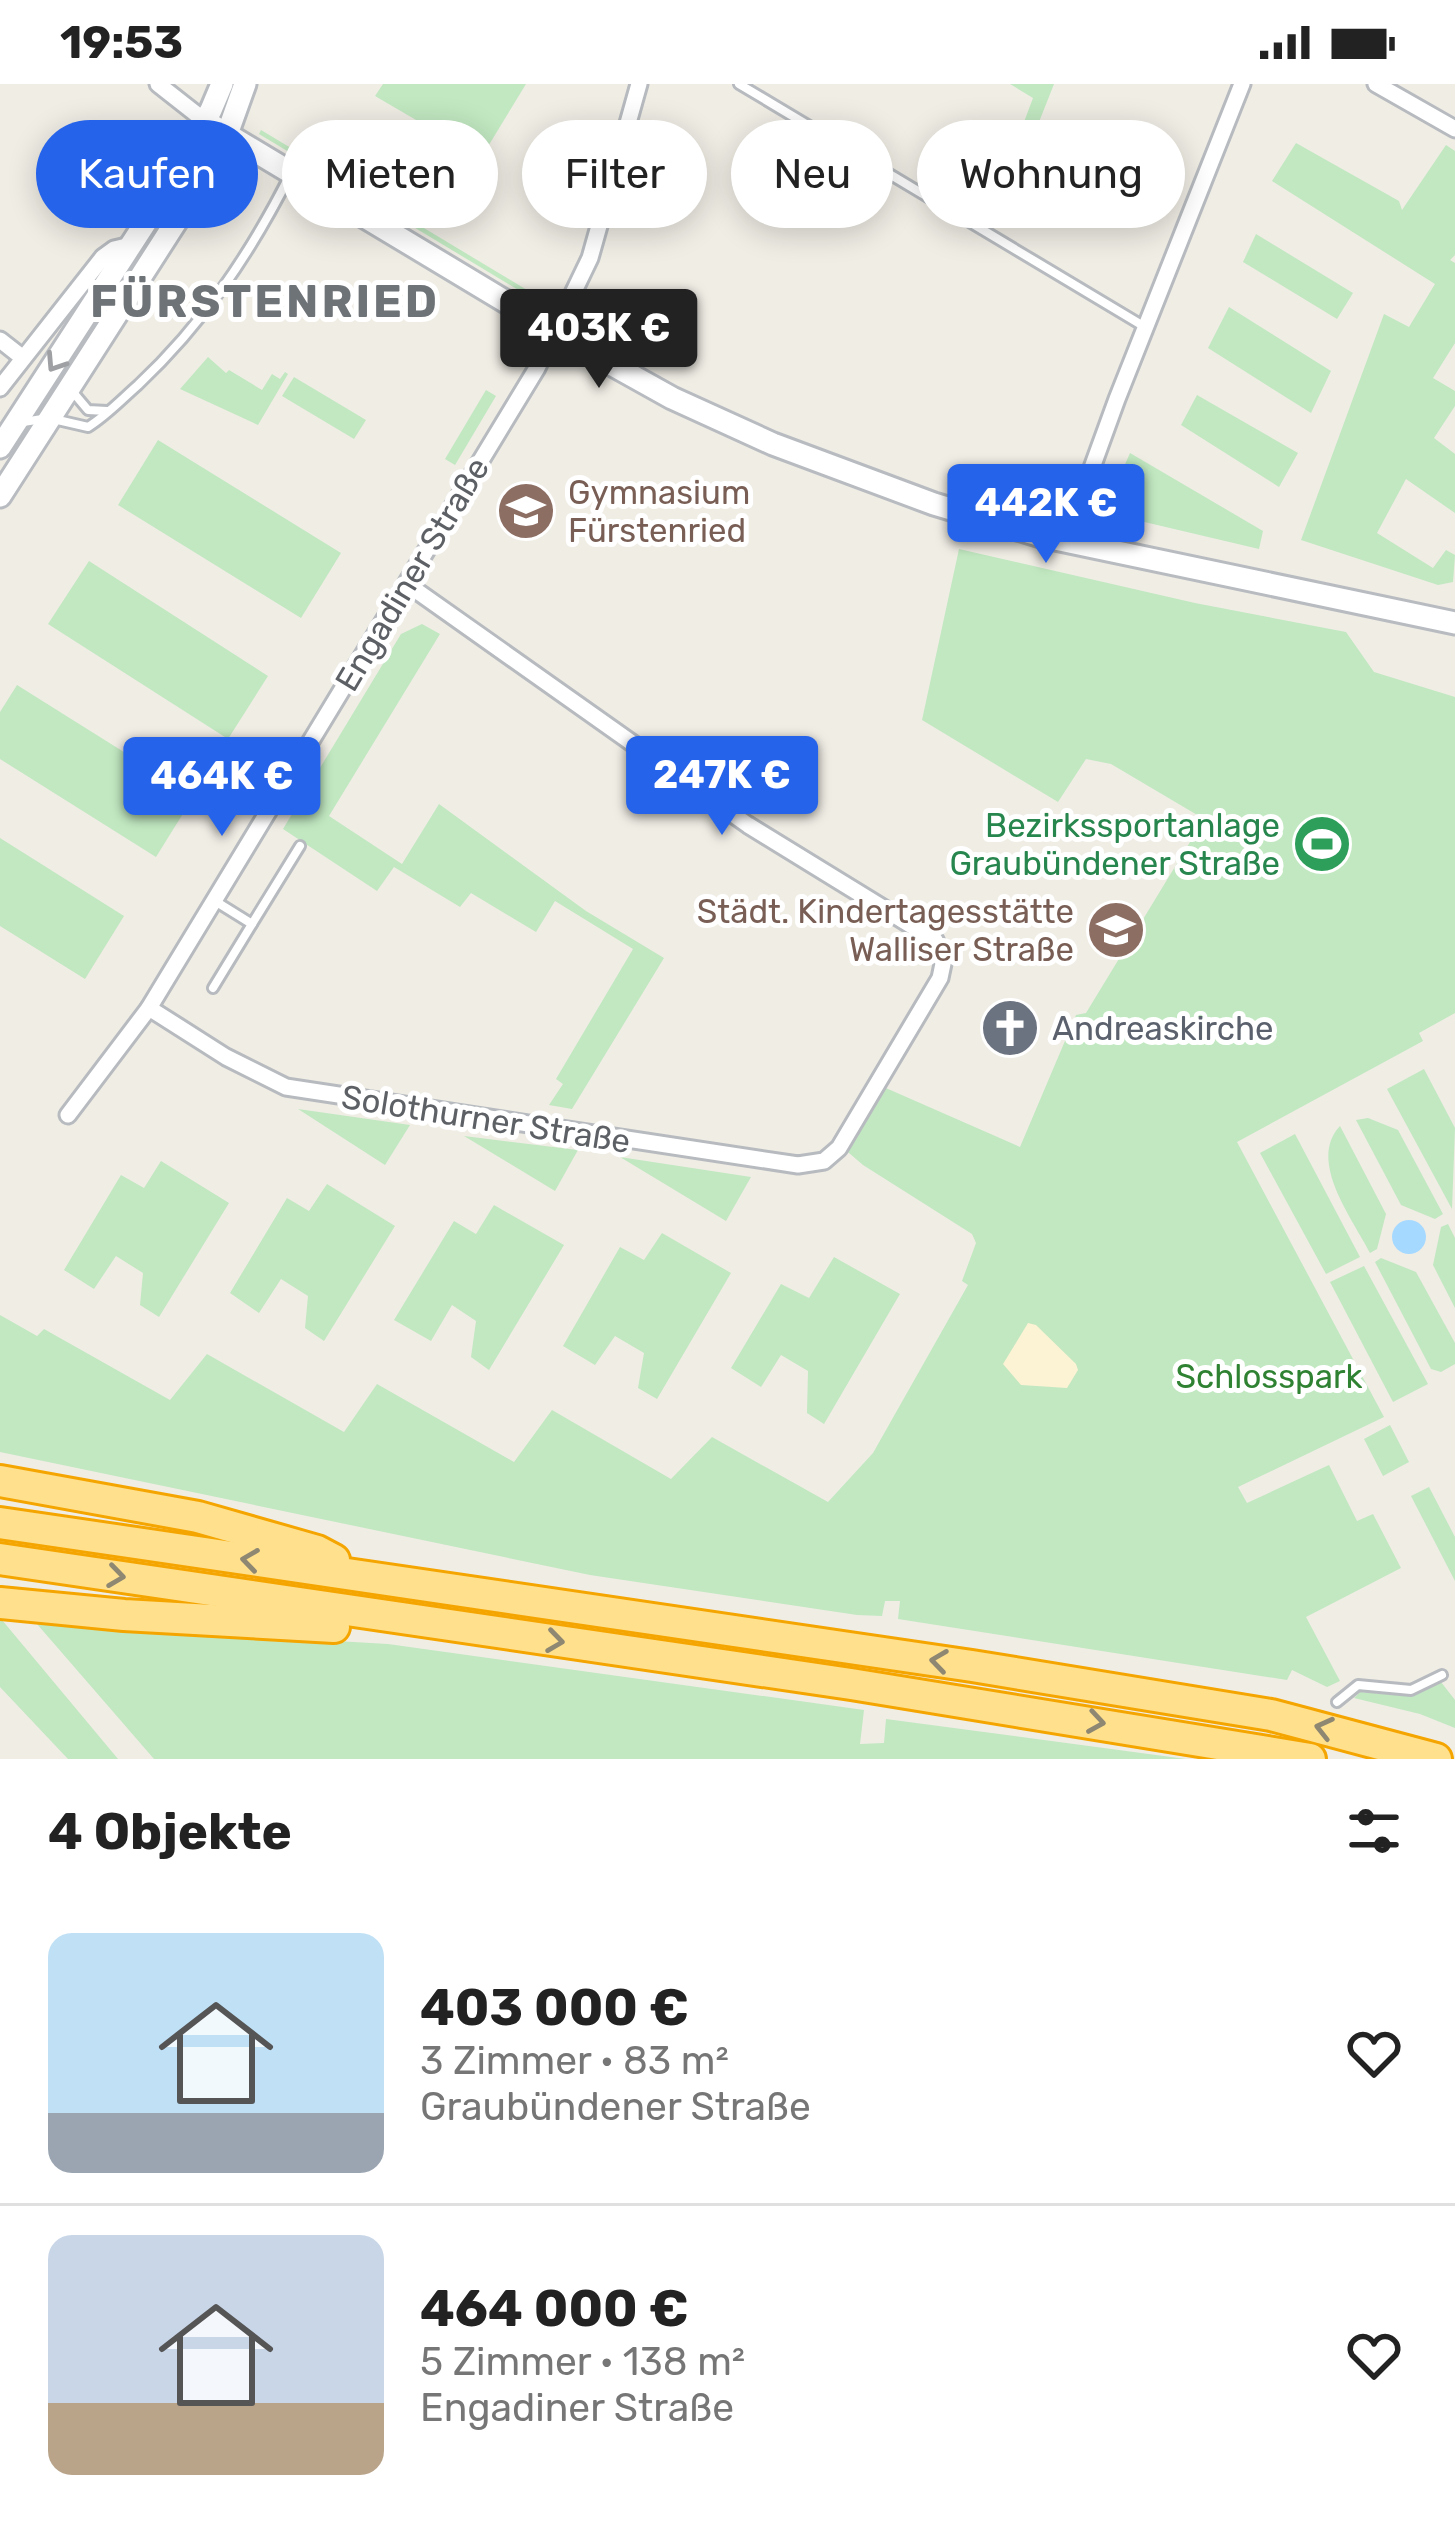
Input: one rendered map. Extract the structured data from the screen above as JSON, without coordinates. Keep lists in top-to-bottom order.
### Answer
{
  "streets": {
    "street": ["Engadiner Straße", "Solothurner Straße"]
  },
  "crossings": [
    ["Engadiner Straße", "Solothurner Straße"]
  ],
  "districts": ["FÜRSTENRIED"],
  "parks": ["Schlosspark"],
  "places": {
    "school or university": ["Gymnasium Fürstenried", "Städt. Kindertagesstätte Walliser Straße"],
    "sports": ["Bezirkssportanlage Graubündener Straße"],
    "church": ["Andreaskirche"]
  },
  "page": {
    "status": "19:53",
    "chip": [
      "Kaufen",
      "Mieten",
      "Filter",
      "Neu",
      "Wohnung"
    ],
    "price": [
      "403K €",
      "442K €",
      "247K €",
      "464K €"
    ],
    "heading": "4 Objekte",
    "list": [
      {
        "name": "403 000 €",
        "note": "3 Zimmer · 83 m² · Graubündener Straße"
      },
      {
        "name": "464 000 €",
        "note": "5 Zimmer · 138 m² · Engadiner Straße"
      }
    ]
  }
}
